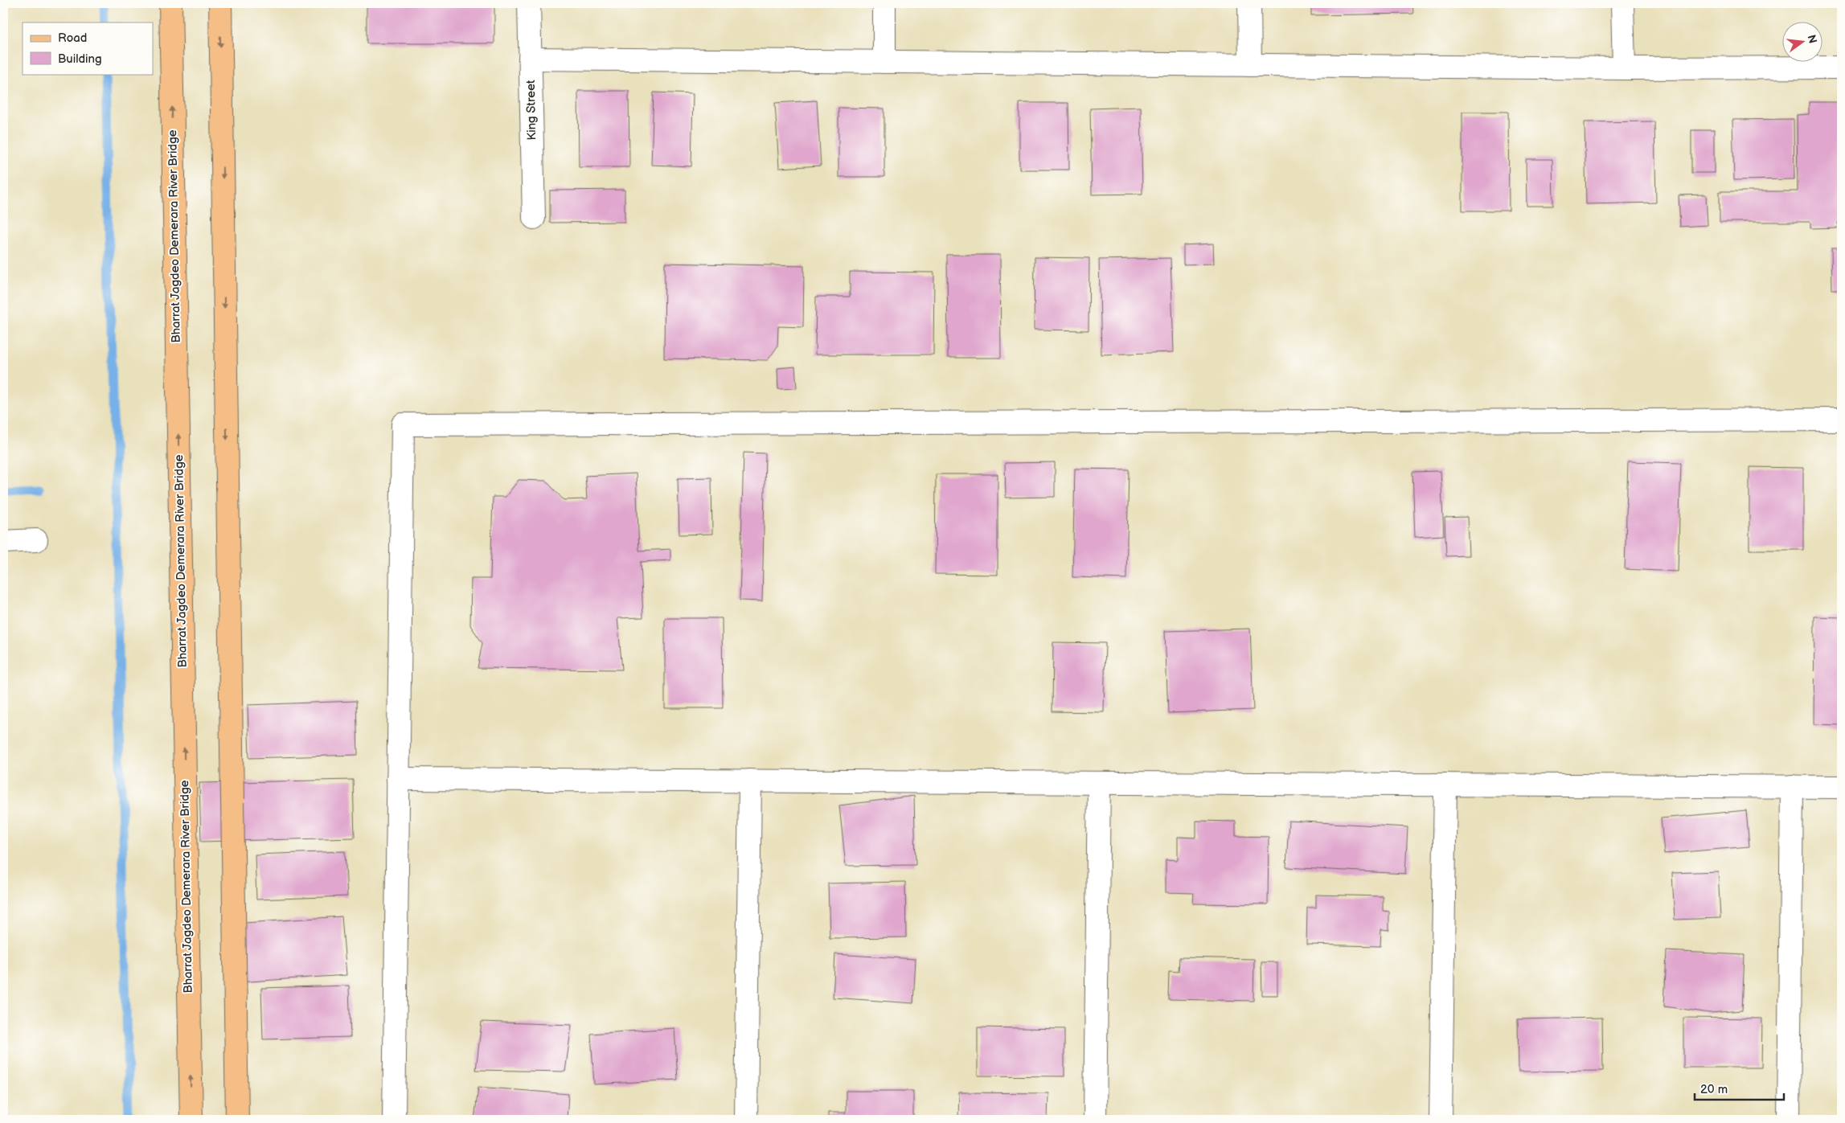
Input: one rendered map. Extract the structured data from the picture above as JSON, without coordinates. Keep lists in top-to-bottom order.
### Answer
{
  "streets": {
    "main road": ["Bharrat Jagdeo Demerara River Bridge"],
    "street": ["King Street"]
  },
  "legend": ["Road", "Building"],
  "scale_bar": "20 m",
  "north": "right"
}
